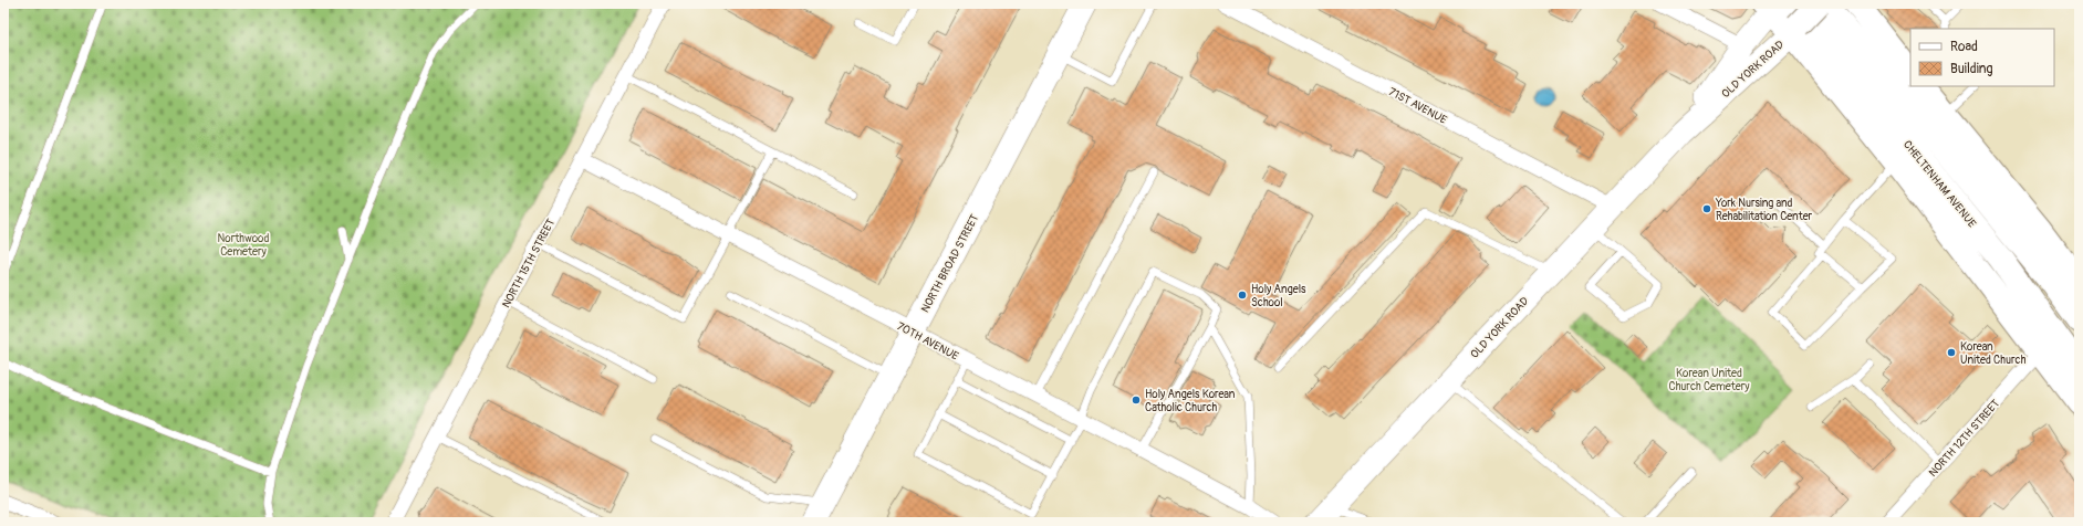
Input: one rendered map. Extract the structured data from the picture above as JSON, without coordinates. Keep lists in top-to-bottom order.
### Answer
{
  "streets": {
    "highway": ["OLD YORK ROAD", "CHELTENHAM AVENUE"],
    "main road": ["NORTH BROAD STREET"],
    "street": [
      "71ST AVENUE",
      "NORTH 15TH STREET",
      "70TH AVENUE",
      "NORTH 12TH STREET"
    ]
  },
  "crossings": [
    ["OLD YORK ROAD", "71ST AVENUE"],
    ["OLD YORK ROAD", "CHELTENHAM AVENUE"],
    ["NORTH 15TH STREET", "70TH AVENUE"],
    ["NORTH BROAD STREET", "70TH AVENUE"]
  ],
  "parks": ["Northwood Cemetery", "Korean United Church Cemetery"],
  "places": [
    "York Nursing and Rehabilitation Center",
    "Holy Angels School",
    "Korean United Church",
    "Holy Angels Korean Catholic Church"
  ],
  "legend": ["Road", "Building"]
}
